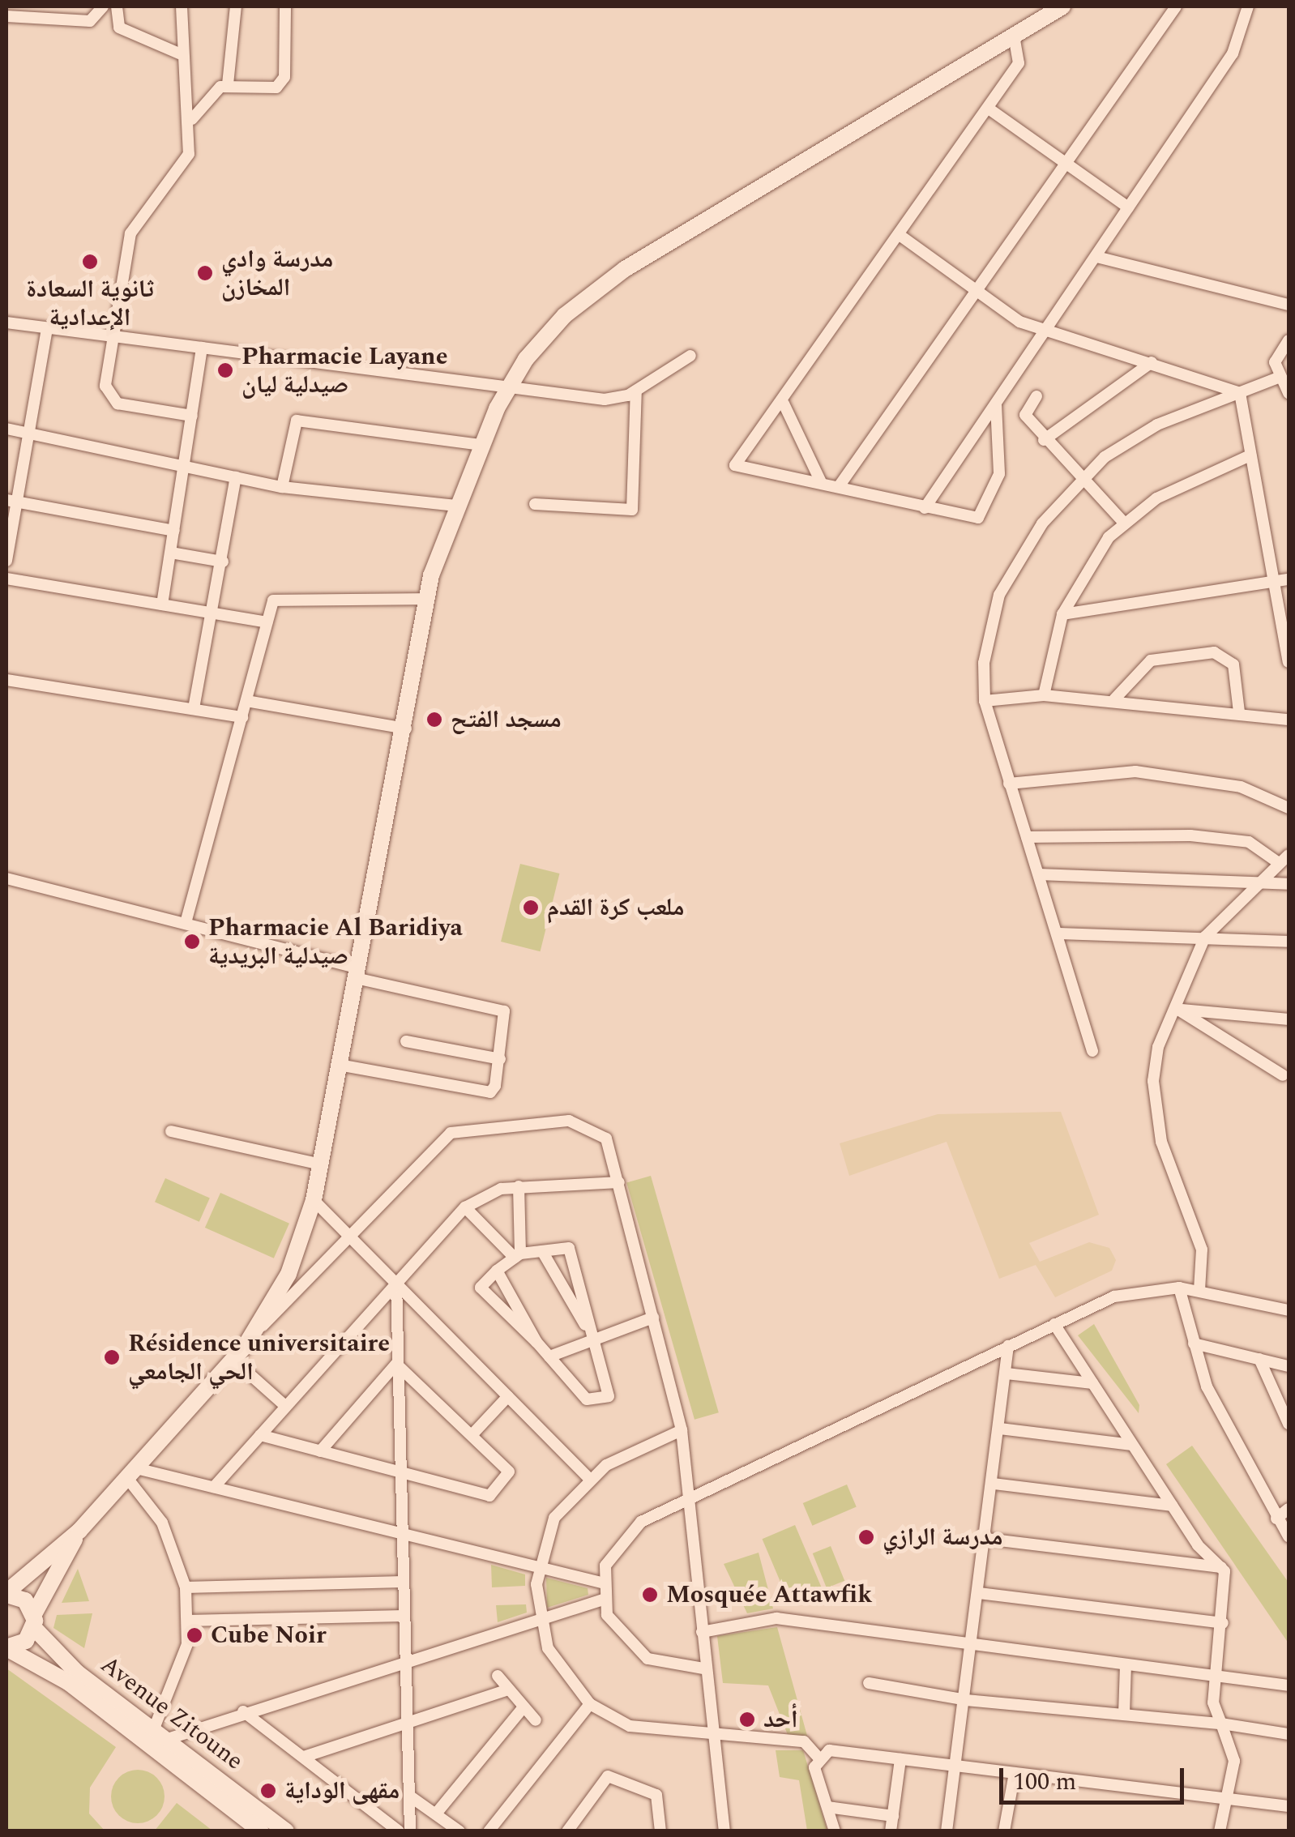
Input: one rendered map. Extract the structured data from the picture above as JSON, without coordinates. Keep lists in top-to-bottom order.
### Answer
{
  "streets": {
    "street": ["Avenue Zitoune"]
  },
  "places": [
    "ثانوية السعادة الإعدادية",
    "مدرسة وادي المخازن",
    "Pharmacie Layane صيدلية ليان",
    "مسجد الفتح",
    "ملعب كرة القدم",
    "Pharmacie Al Baridiya صيدلية البريدية",
    "Résidence universitaire الحي الجامعي",
    "مدرسة الرازي",
    "Mosquée Attawfik",
    "Cube Noir",
    "أحد",
    "مقهى الوداية"
  ],
  "scale_bar": "100 m"
}
